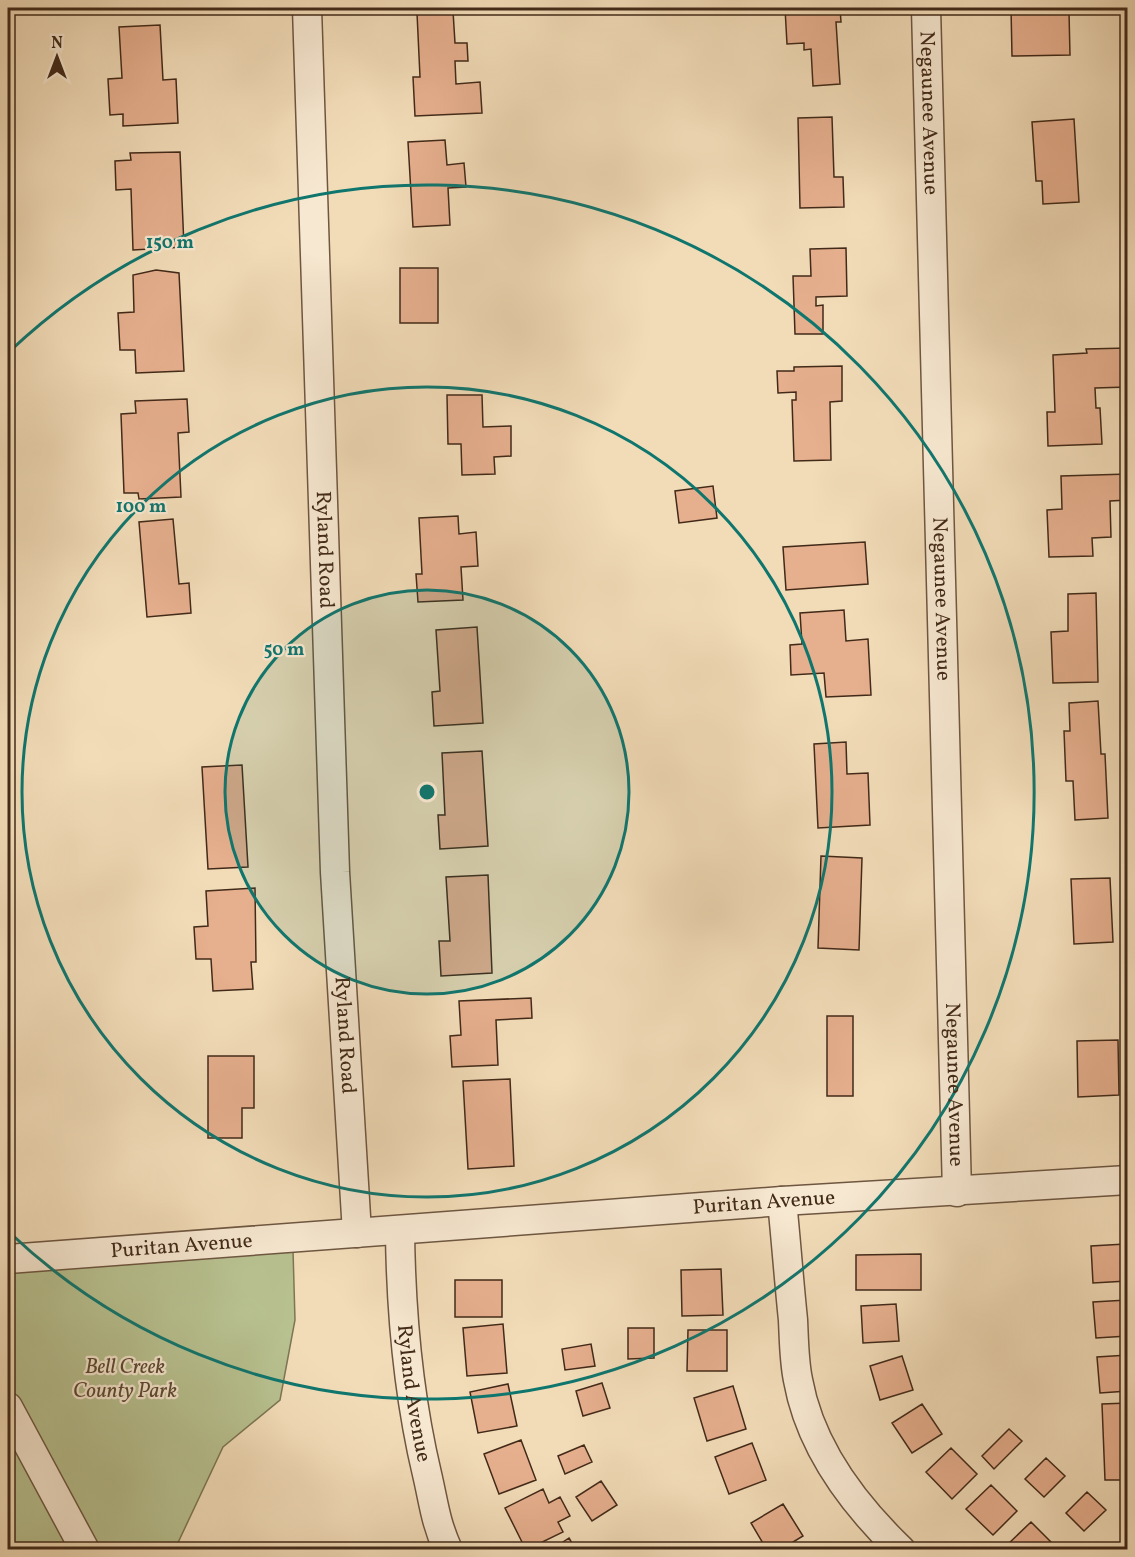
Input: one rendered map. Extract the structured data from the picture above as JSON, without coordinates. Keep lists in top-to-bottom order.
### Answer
{
  "streets": {
    "street": [
      "Negaunee Avenue",
      "Ryland Road",
      "Puritan Avenue",
      "Ryland Avenue"
    ]
  },
  "crossings": [
    ["Negaunee Avenue", "Puritan Avenue"],
    ["Ryland Road", "Puritan Avenue"],
    ["Puritan Avenue", "Ryland Avenue"]
  ],
  "parks": ["Bell Creek County Park"],
  "north": "top",
  "rings": ["150 m", "100 m", "50 m"]
}
